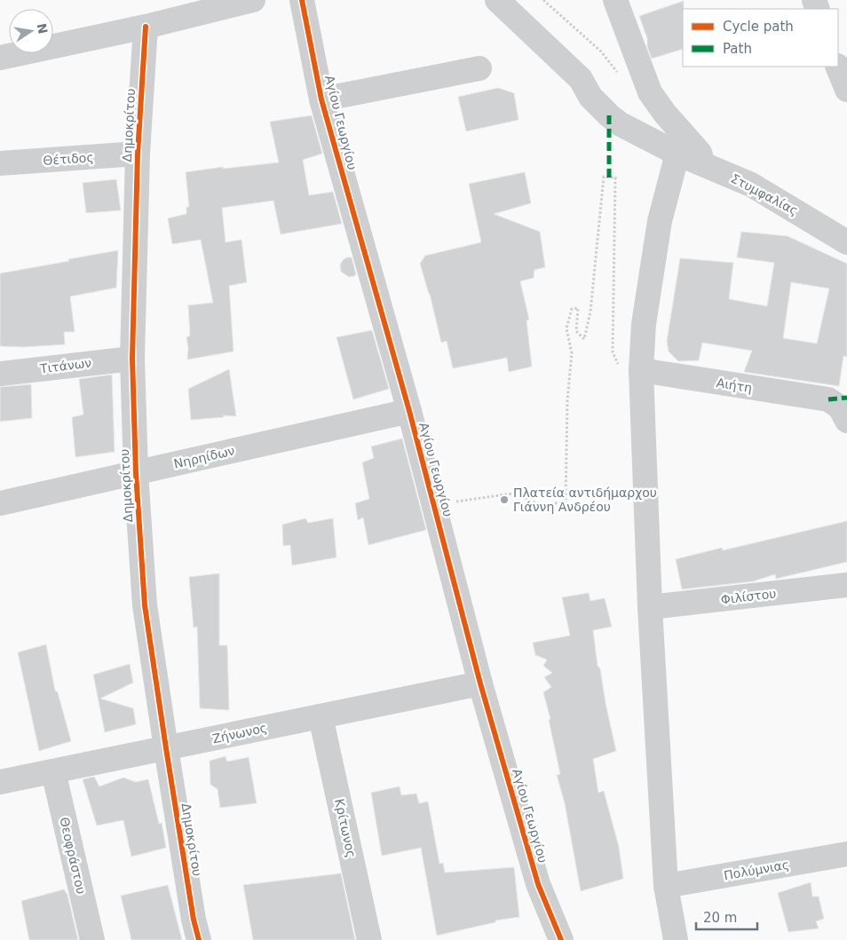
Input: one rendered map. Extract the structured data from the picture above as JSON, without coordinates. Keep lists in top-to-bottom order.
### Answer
{
  "streets": {
    "street": [
      "Αγίου Γεωργίου",
      "Δημοκρίτου",
      "Θέτιδος",
      "Στυμφαλίας",
      "Τιτάνων",
      "Αιήτη",
      "Νηρηίδων",
      "Φιλίστου",
      "Ζήνωνος",
      "Κρίτωνος",
      "Θεοφράστου",
      "Πολύμνιας"
    ]
  },
  "crossings": [
    ["Αγίου Γεωργίου", "Νηρηίδων"],
    ["Αγίου Γεωργίου", "Ζήνωνος"],
    ["Δημοκρίτου", "Θέτιδος"],
    ["Δημοκρίτου", "Τιτάνων"],
    ["Δημοκρίτου", "Νηρηίδων"],
    ["Δημοκρίτου", "Ζήνωνος"],
    ["Ζήνωνος", "Κρίτωνος"],
    ["Ζήνωνος", "Θεοφράστου"]
  ],
  "places": ["Πλατεία αντιδήμαρχου Γιάννη Ανδρέου"],
  "legend": ["Cycle path", "Path"],
  "scale_bar": "20 m",
  "north": "right"
}
